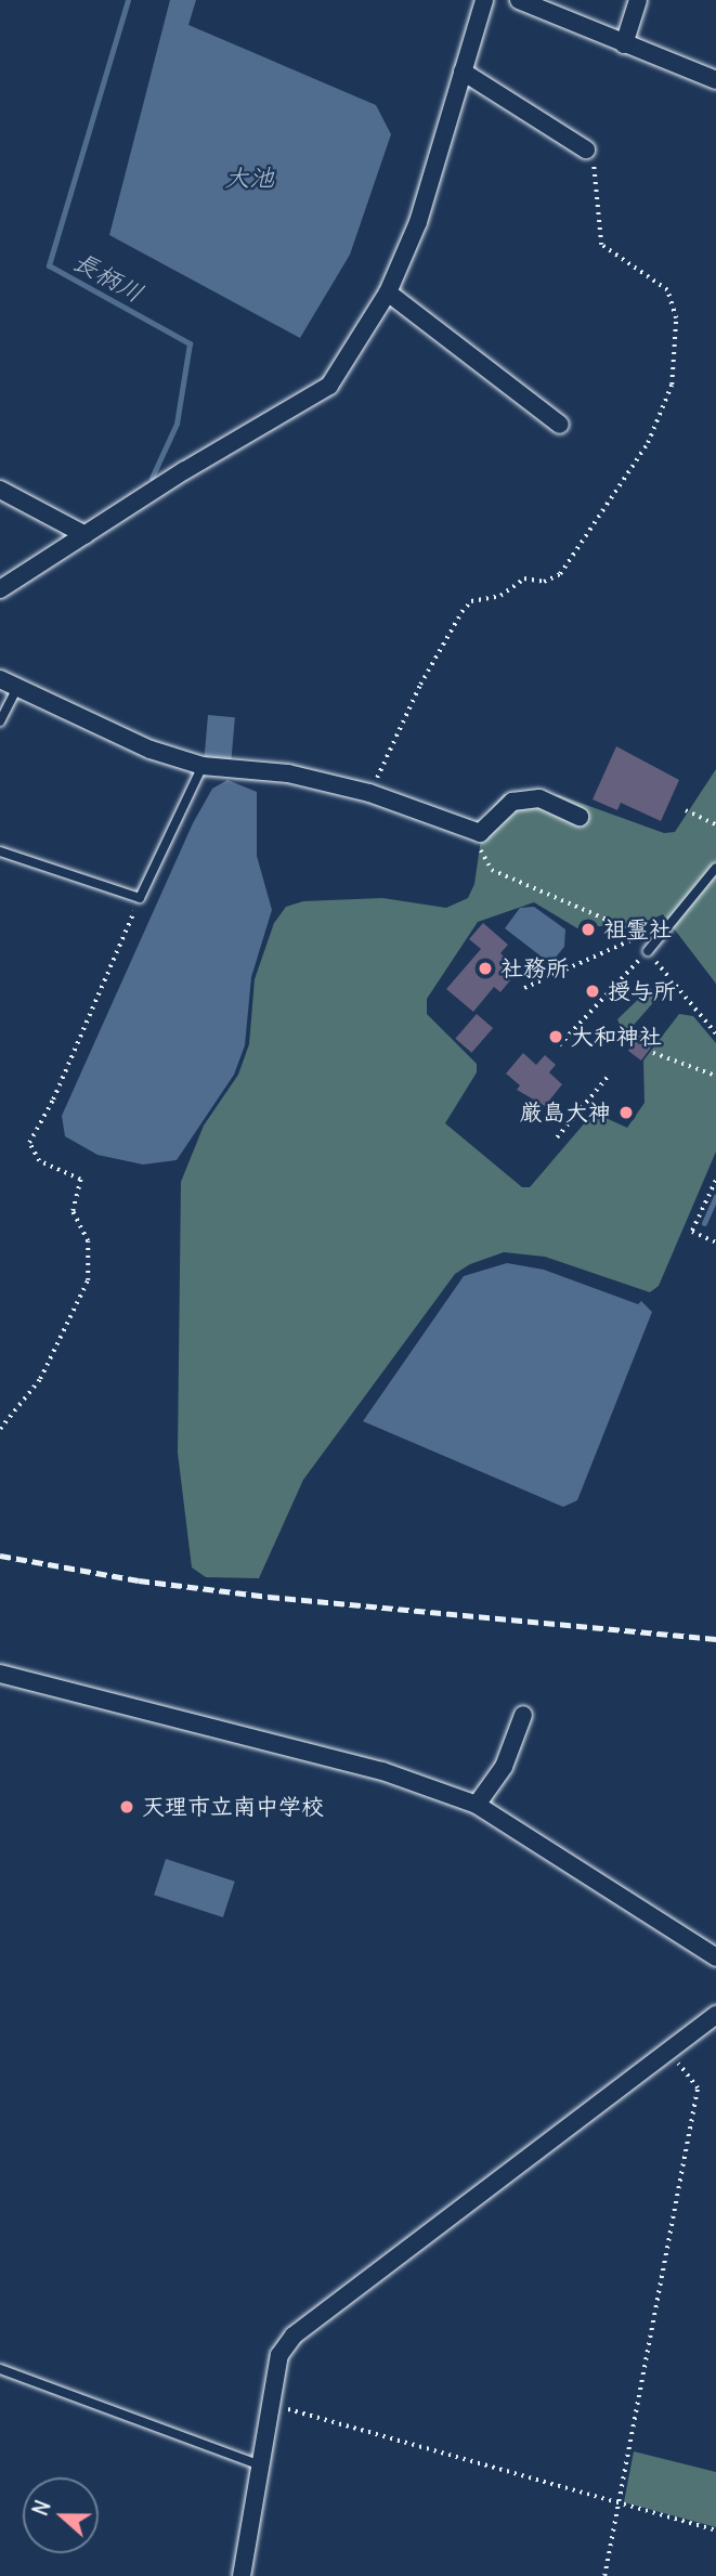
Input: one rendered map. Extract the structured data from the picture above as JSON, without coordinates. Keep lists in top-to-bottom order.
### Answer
{
  "water": ["大池", "長柄川"],
  "places": [
    "祖霊社",
    "社務所",
    "授与所",
    "大和神社",
    "厳島大神",
    "天理市立南中学校"
  ],
  "north": "left"
}
